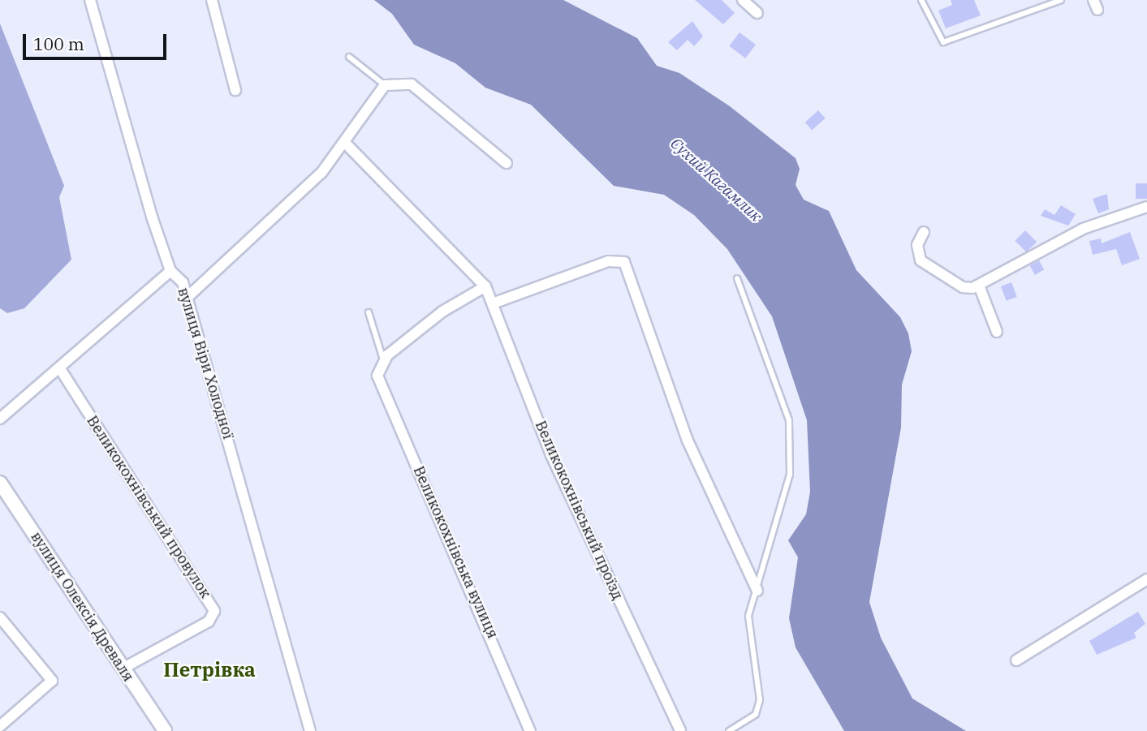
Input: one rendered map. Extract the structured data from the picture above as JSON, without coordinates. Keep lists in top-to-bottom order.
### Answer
{
  "streets": {
    "street": [
      "вулиця Віри Холодної",
      "Великокохнівський провулок",
      "Великокохнівський проїзд",
      "Великокохнівська вулиця",
      "вулиця Олексія Древаля"
    ]
  },
  "crossings": [
    ["Великокохнівський провулок", "вулиця Олексія Древаля"]
  ],
  "districts": ["Петрівка"],
  "water": ["Сухий Кагамлик"],
  "scale_bar": "100 m"
}
